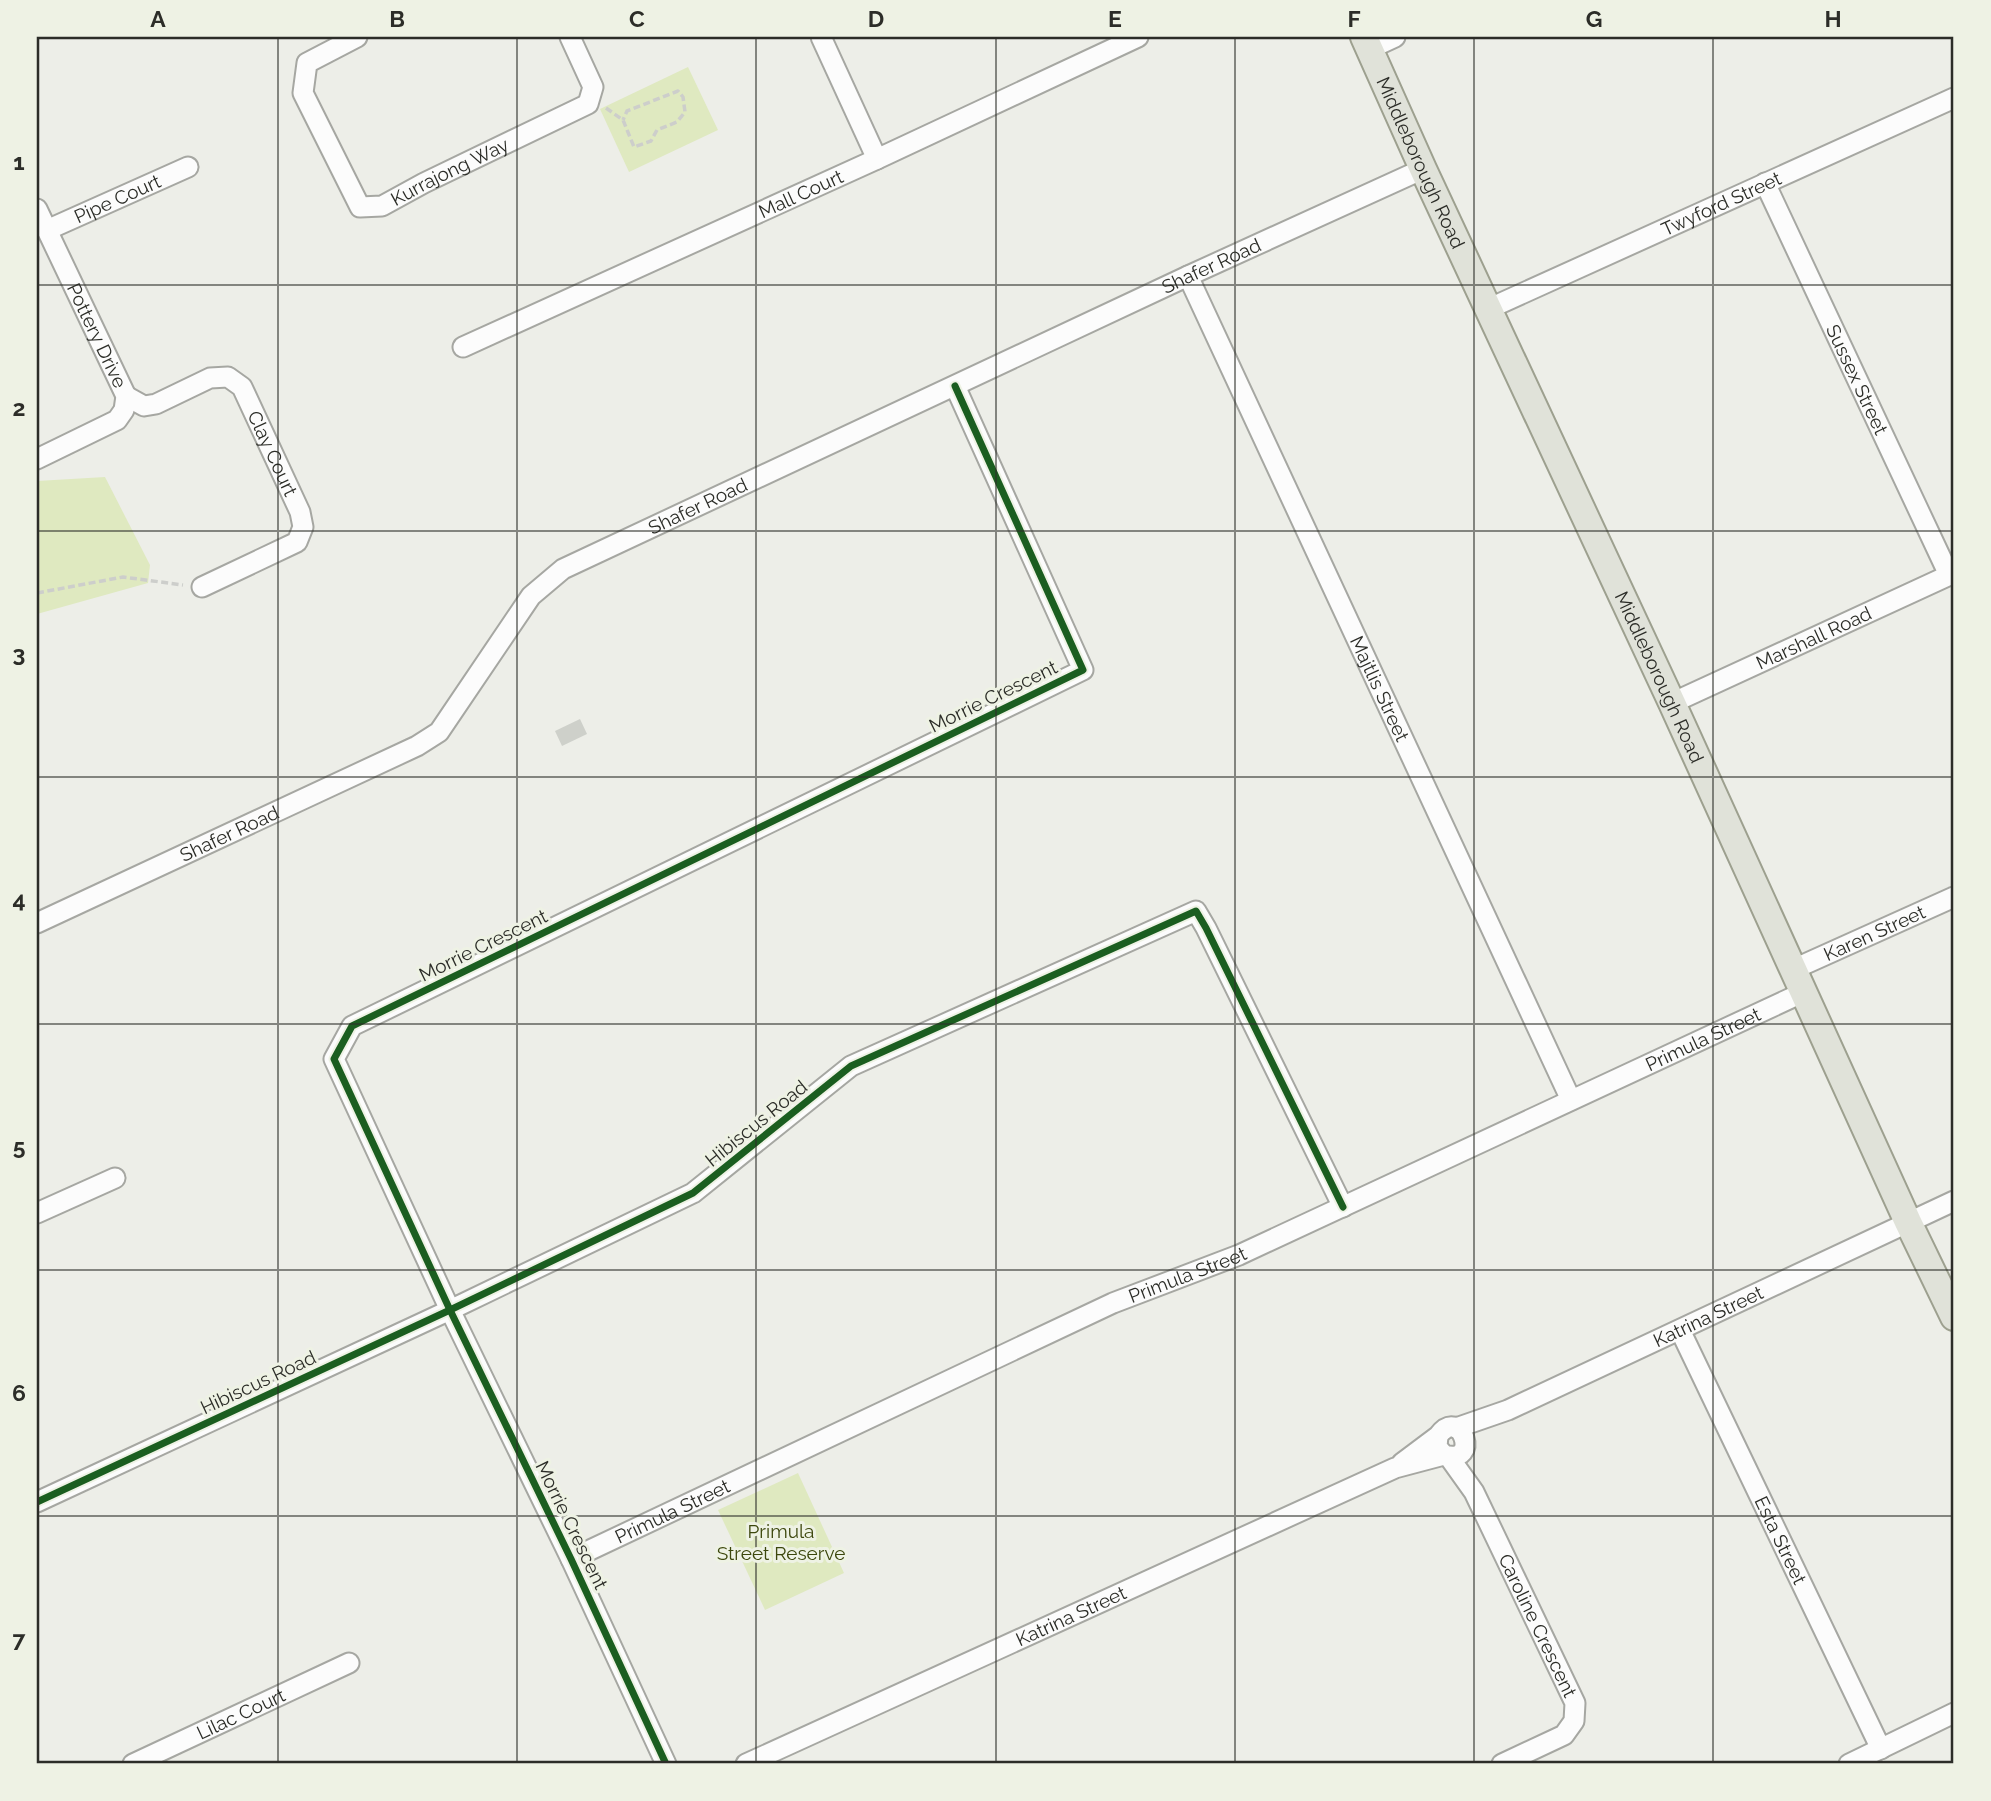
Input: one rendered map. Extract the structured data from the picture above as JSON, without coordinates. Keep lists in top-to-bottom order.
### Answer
{
  "streets": {
    "main road": ["Middleborough Road"],
    "street": [
      "Kurrajong Way",
      "Mall Court",
      "Pipe Court",
      "Twyford Street",
      "Shafer Road",
      "Pottery Drive",
      "Sussex Street",
      "Clay Court",
      "Marshall Road",
      "Majtlis Street",
      "Morrie Crescent",
      "Karen Street",
      "Primula Street",
      "Hibiscus Road",
      "Katrina Street",
      "Esta Street",
      "Caroline Crescent",
      "Lilac Court"
    ]
  },
  "crossings": [
    ["Middleborough Road", "Twyford Street"],
    ["Middleborough Road", "Shafer Road"],
    ["Middleborough Road", "Marshall Road"],
    ["Middleborough Road", "Karen Street"],
    ["Middleborough Road", "Primula Street"],
    ["Middleborough Road", "Katrina Street"],
    ["Pipe Court", "Pottery Drive"],
    ["Twyford Street", "Sussex Street"],
    ["Shafer Road", "Majtlis Street"],
    ["Shafer Road", "Morrie Crescent"],
    ["Pottery Drive", "Clay Court"],
    ["Sussex Street", "Marshall Road"],
    ["Majtlis Street", "Primula Street"],
    ["Morrie Crescent", "Primula Street"],
    ["Morrie Crescent", "Hibiscus Road"],
    ["Karen Street", "Primula Street"],
    ["Primula Street", "Hibiscus Road"],
    ["Katrina Street", "Esta Street"],
    ["Katrina Street", "Caroline Crescent"]
  ],
  "parks": ["Primula Street Reserve"],
  "grid": {
    "columns": [
      "A",
      "B",
      "C",
      "D",
      "E",
      "F",
      "G",
      "H"
    ],
    "rows": [
      "1",
      "2",
      "3",
      "4",
      "5",
      "6",
      "7"
    ]
  }
}
